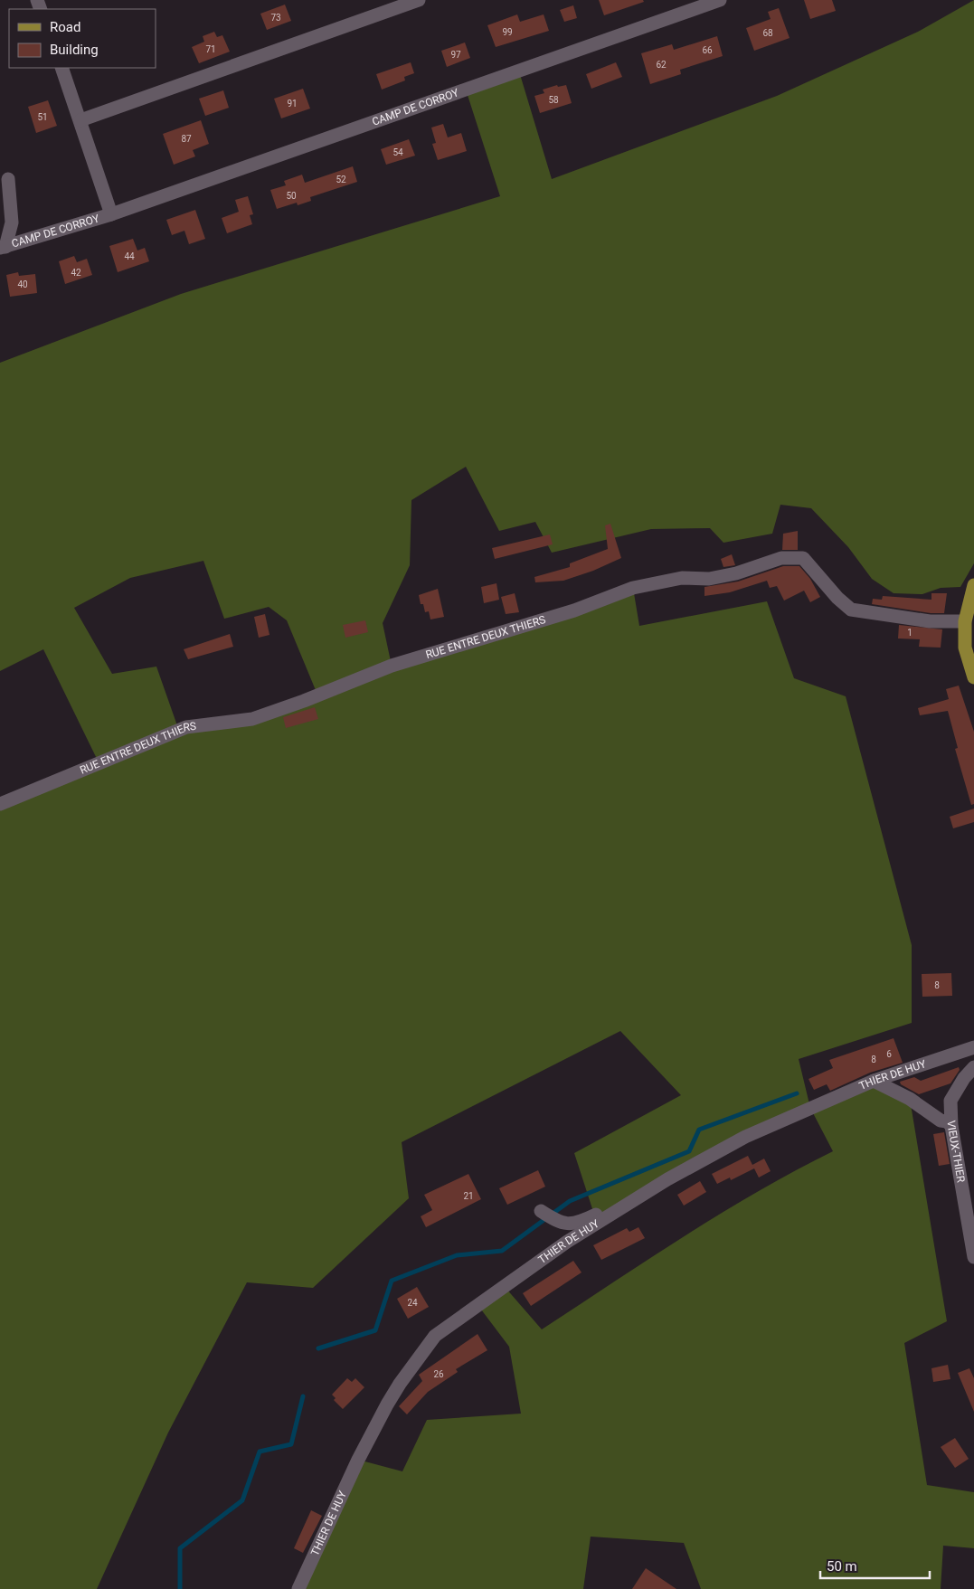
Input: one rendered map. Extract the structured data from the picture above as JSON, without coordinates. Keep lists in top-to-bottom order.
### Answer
{
  "streets": {
    "street": [
      "CAMP DE CORROY",
      "RUE ENTRE DEUX THIERS",
      "THIER DE HUY",
      "VIEUX-THIER"
    ]
  },
  "house_numbers": [
    "73",
    "99",
    "68",
    "71",
    "66",
    "97",
    "62",
    "58",
    "91",
    "51",
    "87",
    "54",
    "52",
    "50",
    "44",
    "42",
    "40",
    "1",
    "8",
    "6",
    "8",
    "21",
    "24",
    "26"
  ],
  "legend": ["Road", "Building"],
  "scale_bar": "50 m"
}
